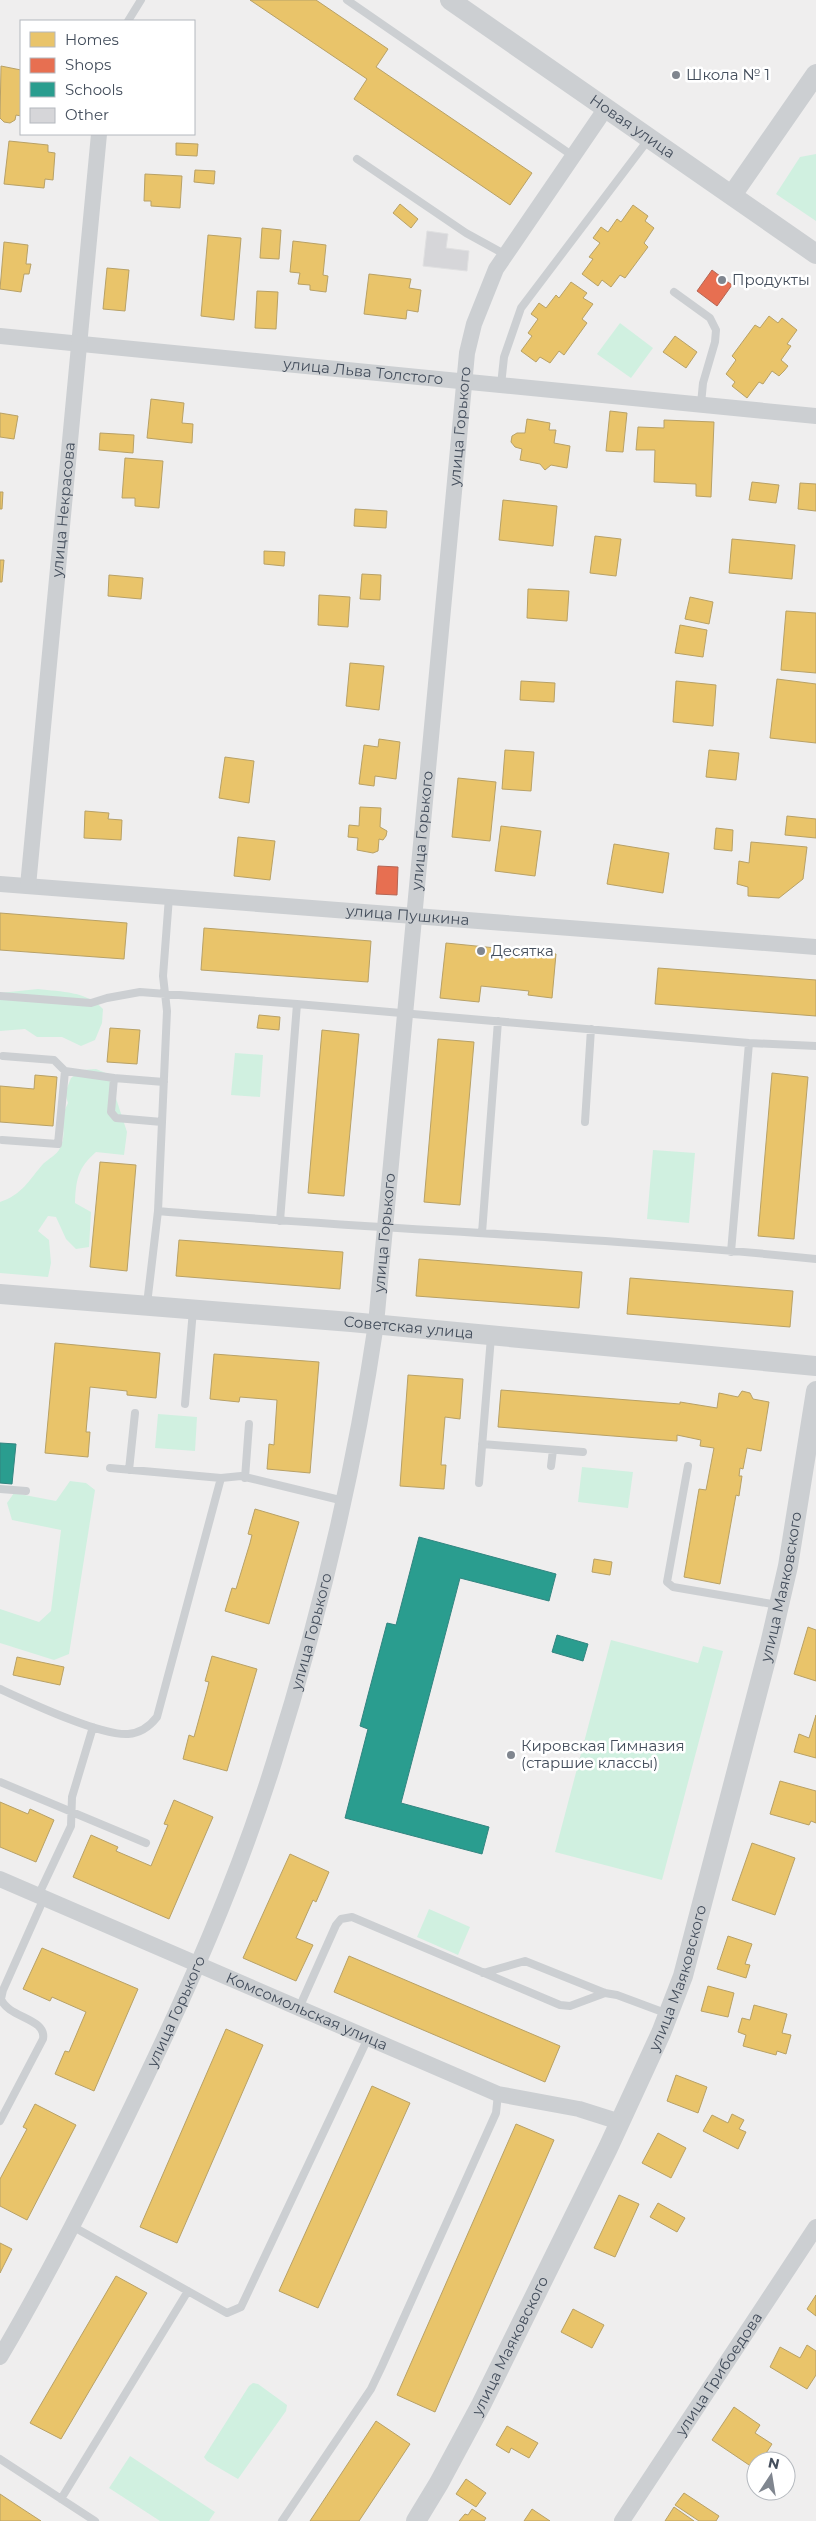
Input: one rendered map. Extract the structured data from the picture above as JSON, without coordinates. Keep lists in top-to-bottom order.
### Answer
{
  "streets": {
    "street": [
      "Новая улица",
      "улица Льва Толстого",
      "улица Горького",
      "улица Некрасова",
      "улица Пушкина",
      "Советская улица",
      "улица Маяковского",
      "Комсомольская улица",
      "улица Грибоедова"
    ]
  },
  "crossings": [
    ["Новая улица", "улица Горького"],
    ["улица Льва Толстого", "улица Горького"],
    ["улица Льва Толстого", "улица Некрасова"],
    ["улица Горького", "улица Пушкина"],
    ["улица Горького", "Советская улица"],
    ["улица Горького", "Комсомольская улица"],
    ["улица Некрасова", "улица Пушкина"],
    ["улица Маяковского", "Комсомольская улица"]
  ],
  "places": [
    "Школа № 1",
    "Продукты",
    "Десятка",
    "Кировская Гимназия (старшие классы)"
  ],
  "legend": [
    "Homes",
    "Shops",
    "Schools",
    "Other"
  ],
  "north": "top"
}
